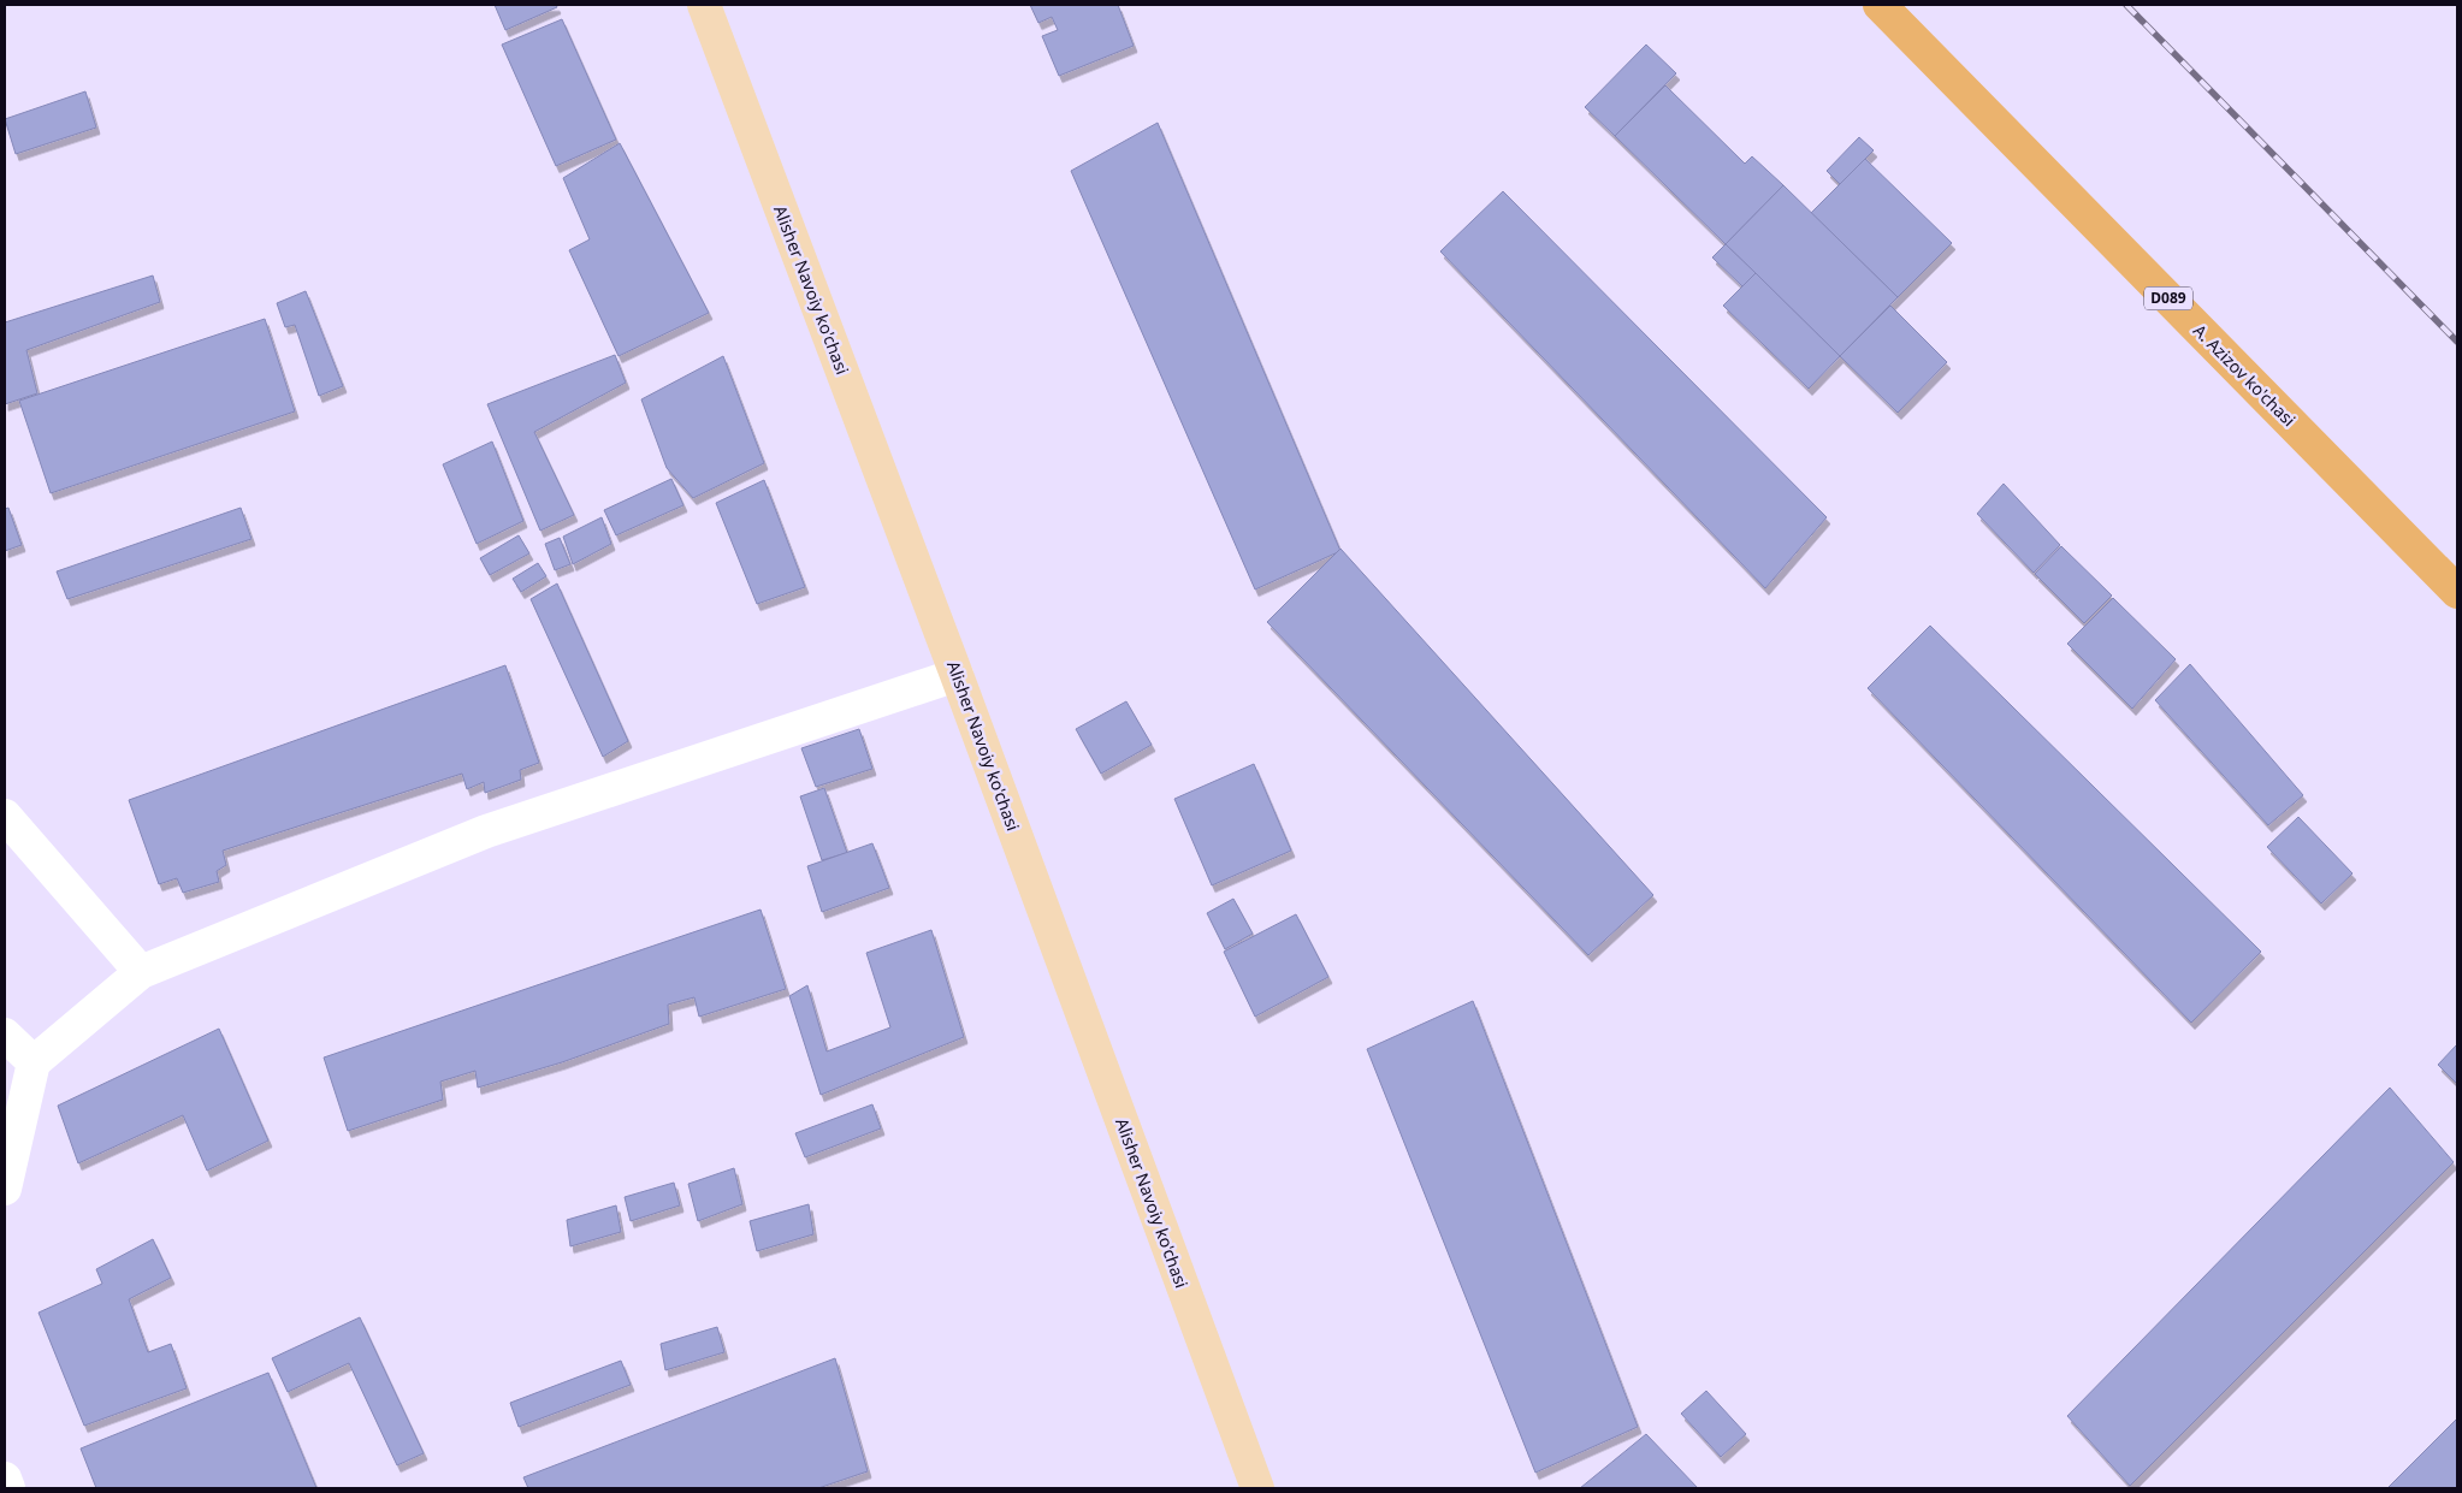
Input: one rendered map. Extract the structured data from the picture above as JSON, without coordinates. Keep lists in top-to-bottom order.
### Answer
{
  "streets": {
    "main road": ["D089", "A. Azizov ko'chasi"],
    "street": ["Alisher Navoiy ko'chasi"]
  }
}
